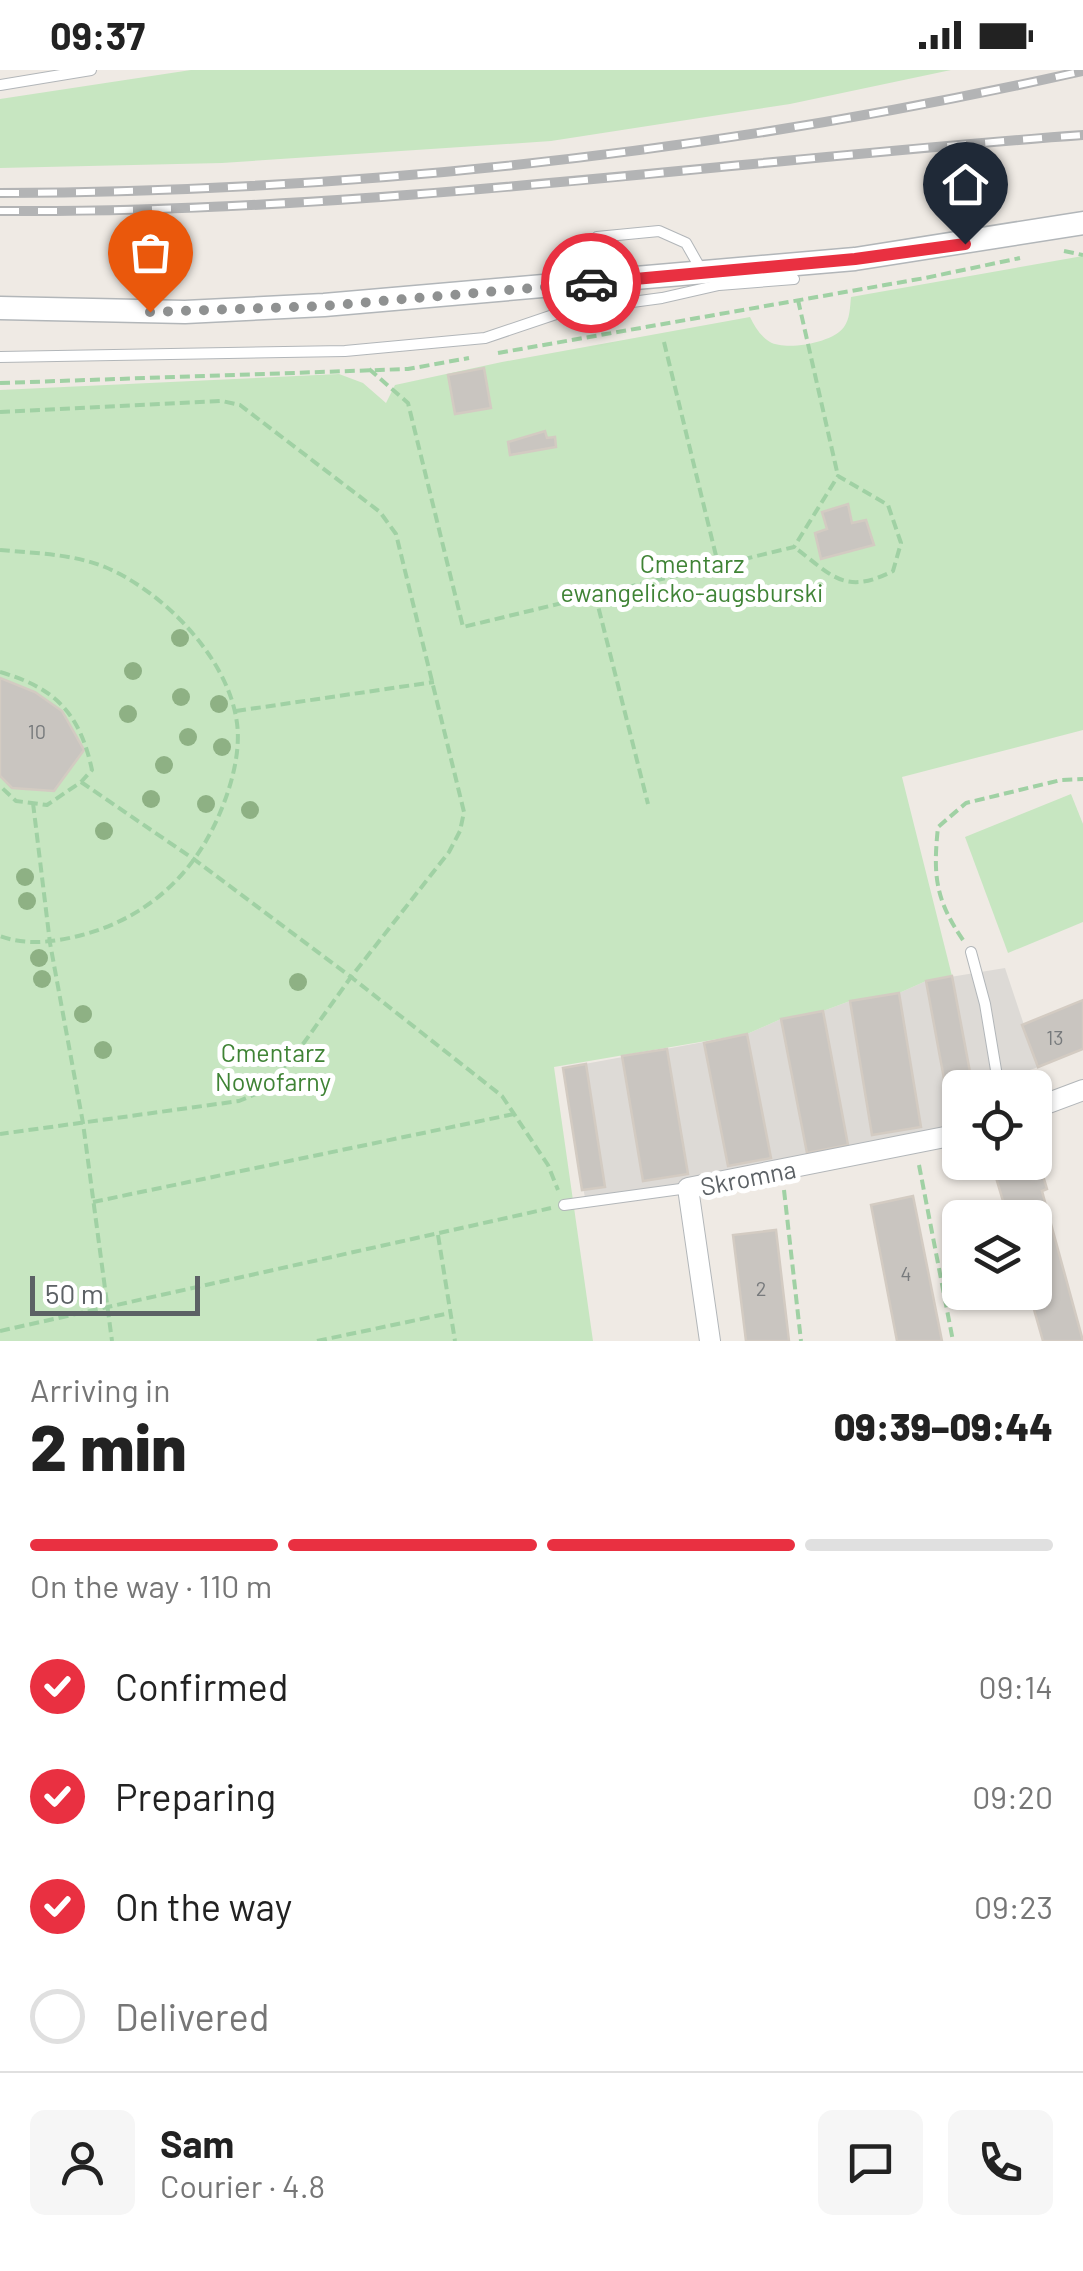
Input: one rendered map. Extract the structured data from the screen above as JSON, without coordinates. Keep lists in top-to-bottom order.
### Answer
{
  "streets": {
    "street": ["Skromna"]
  },
  "parks": ["Cmentarz ewangelicko-augsburski", "Cmentarz Nowofarny"],
  "house_numbers": [
    "10",
    "13",
    "4",
    "2"
  ],
  "scale_bar": "50 m",
  "page": {
    "status": "09:37",
    "scale": "50 m",
    "heading": ["2 min", "Arriving in", "09:39–09:44"],
    "panel": ["Sam", "Courier · 4.8"],
    "bar": "On the way · 110 m",
    "list": [
      ["Confirmed", "09:14"],
      ["Preparing", "09:20"],
      ["On the way", "09:23"],
      "Delivered"
    ]
  }
}
